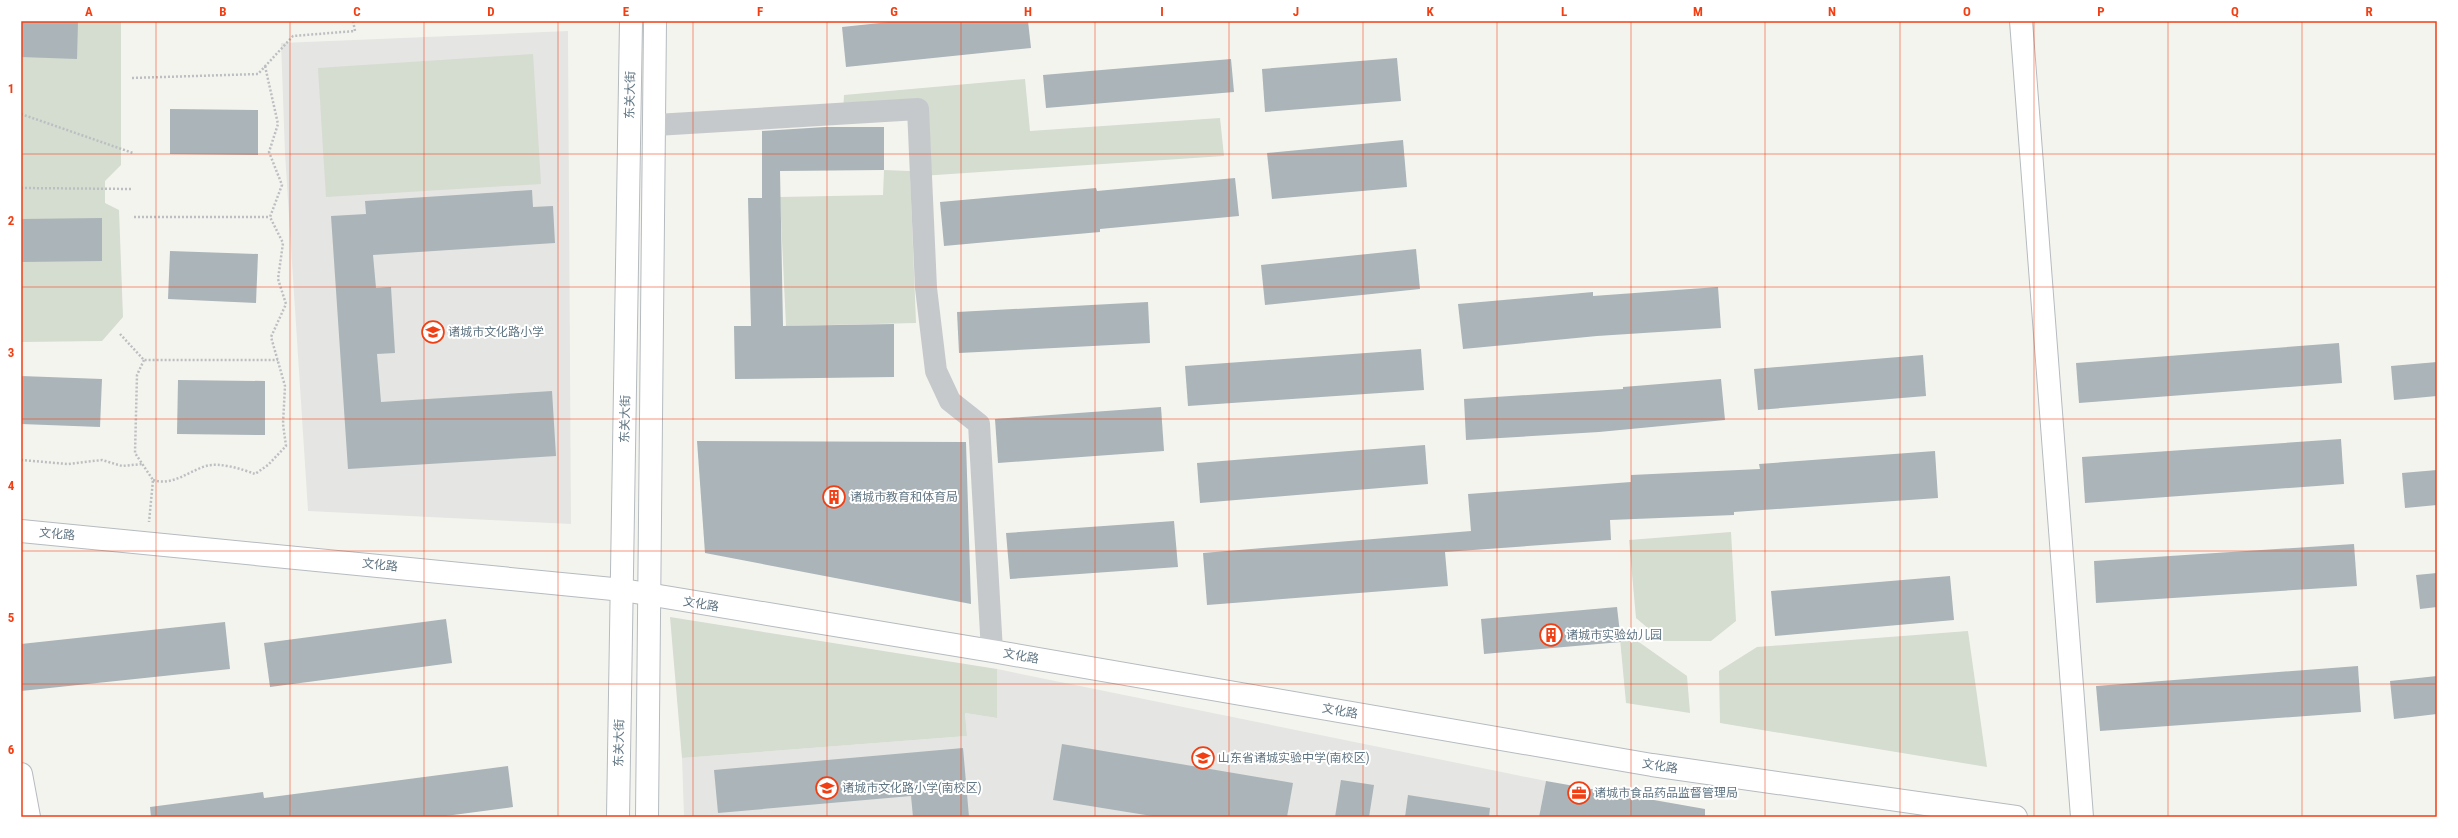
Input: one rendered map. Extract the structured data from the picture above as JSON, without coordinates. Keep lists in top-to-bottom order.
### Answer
{
  "streets": {
    "street": ["东关大街", "文化路"]
  },
  "crossings": [
    ["东关大街", "文化路"]
  ],
  "places": {
    "school or university": ["诸城市文化路小学", "山东省诸城实验中学(南校区)", "诸城市文化路小学(南校区)"],
    "building": ["诸城市教育和体育局", "诸城市实验幼儿园"],
    "office": ["诸城市食品药品监督管理局"]
  },
  "grid": {
    "columns": [
      "A",
      "B",
      "C",
      "D",
      "E",
      "F",
      "G",
      "H",
      "I",
      "J",
      "K",
      "L",
      "M",
      "N",
      "O",
      "P",
      "Q",
      "R"
    ],
    "rows": [
      "1",
      "2",
      "3",
      "4",
      "5",
      "6"
    ]
  }
}
